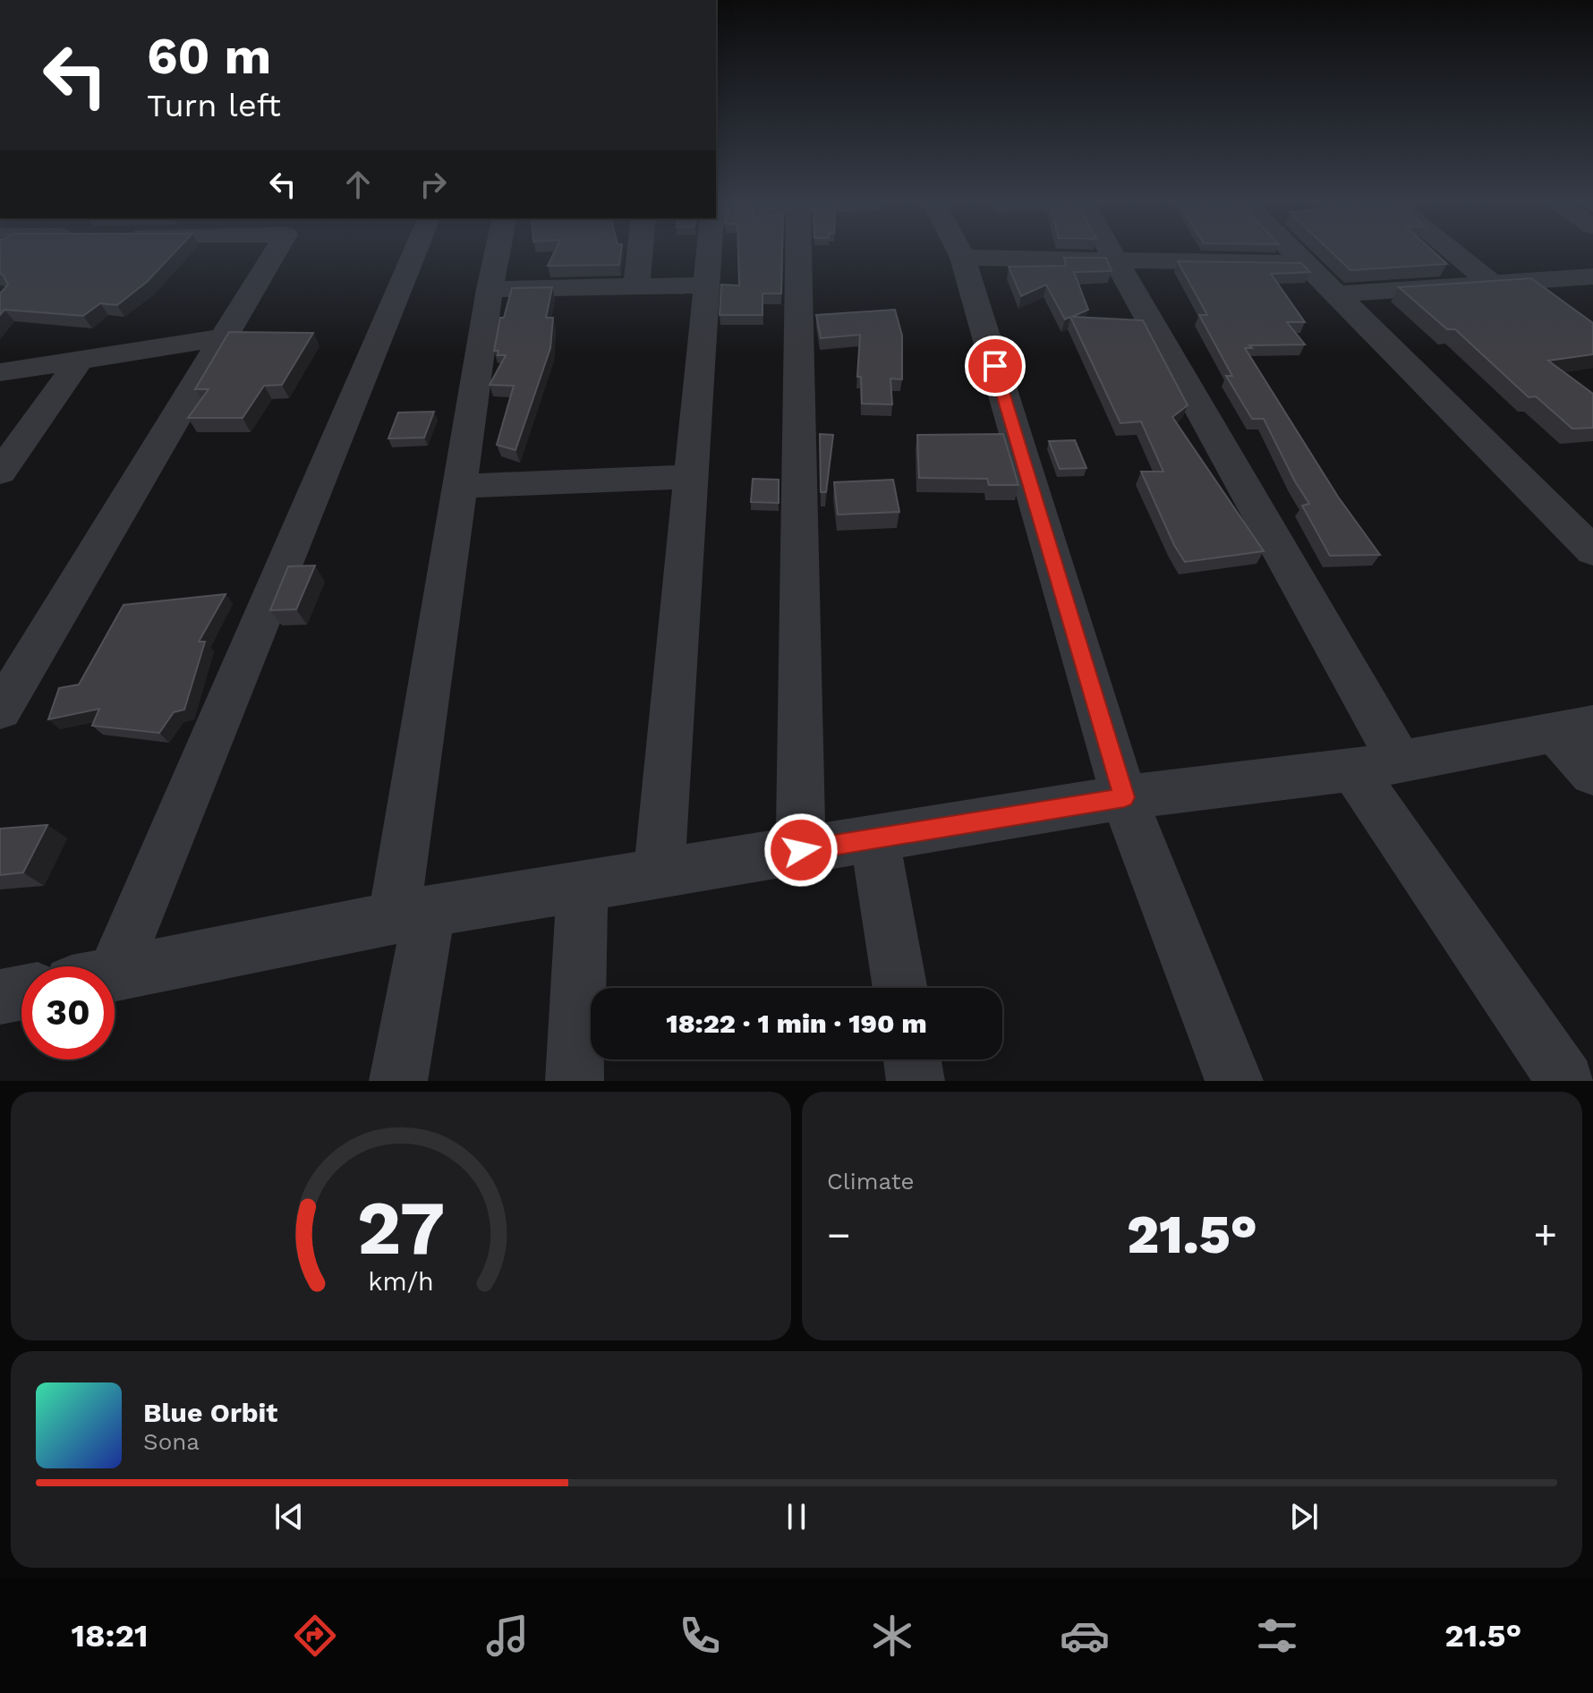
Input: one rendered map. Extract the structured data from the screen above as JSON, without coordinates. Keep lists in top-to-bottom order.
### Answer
{
  "page": {
    "turn": ["60 m", "Turn left"],
    "limit": "30",
    "trip": "18:22 · 1 min · 190 m",
    "tile": "Climate",
    "heat": ["−", "21.5°", "+"],
    "song": ["Blue Orbit", "Sona"],
    "tabs": ["18:21", "21.5°"],
    "gauge": ["27", "km/h"]
  }
}
